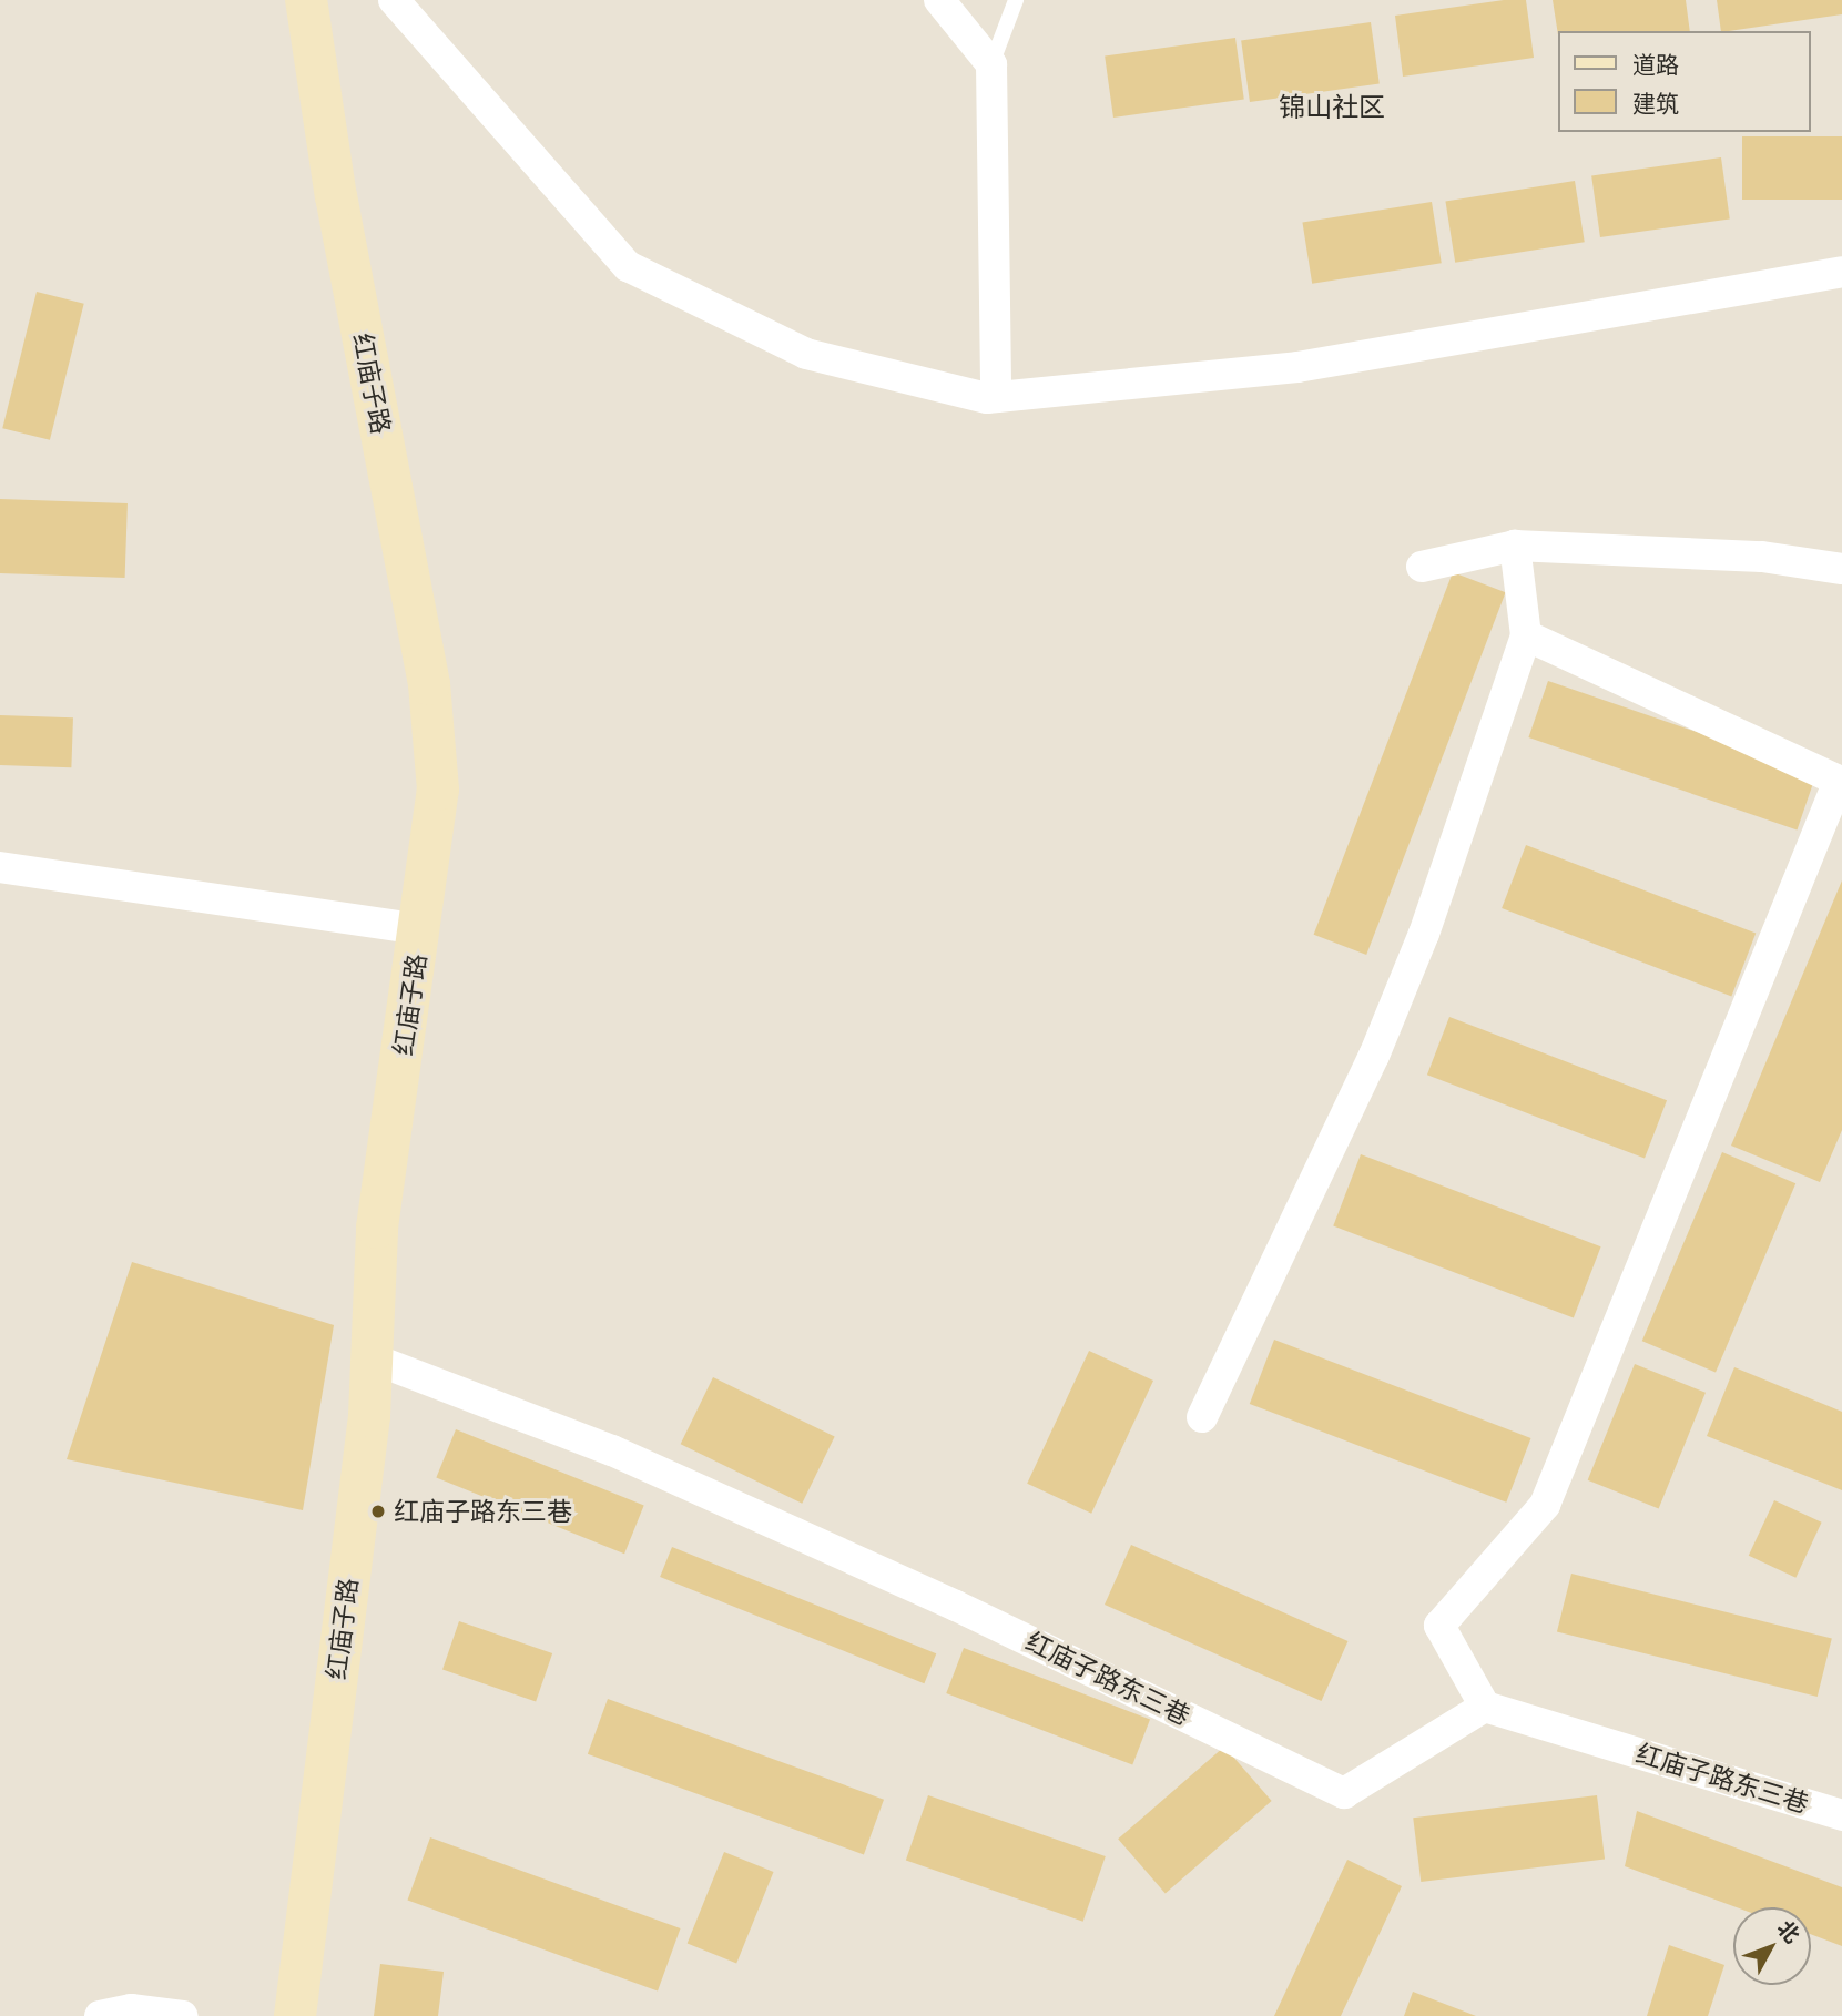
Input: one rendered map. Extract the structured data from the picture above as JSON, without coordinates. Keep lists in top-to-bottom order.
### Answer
{
  "streets": {
    "street": ["红庙子路", "红庙子路东三巷"]
  },
  "crossings": [
    ["红庙子路", "红庙子路东三巷"]
  ],
  "districts": ["锦山社区"],
  "places": ["红庙子路东三巷"],
  "legend": ["道路", "建筑"],
  "north": "top right"
}
